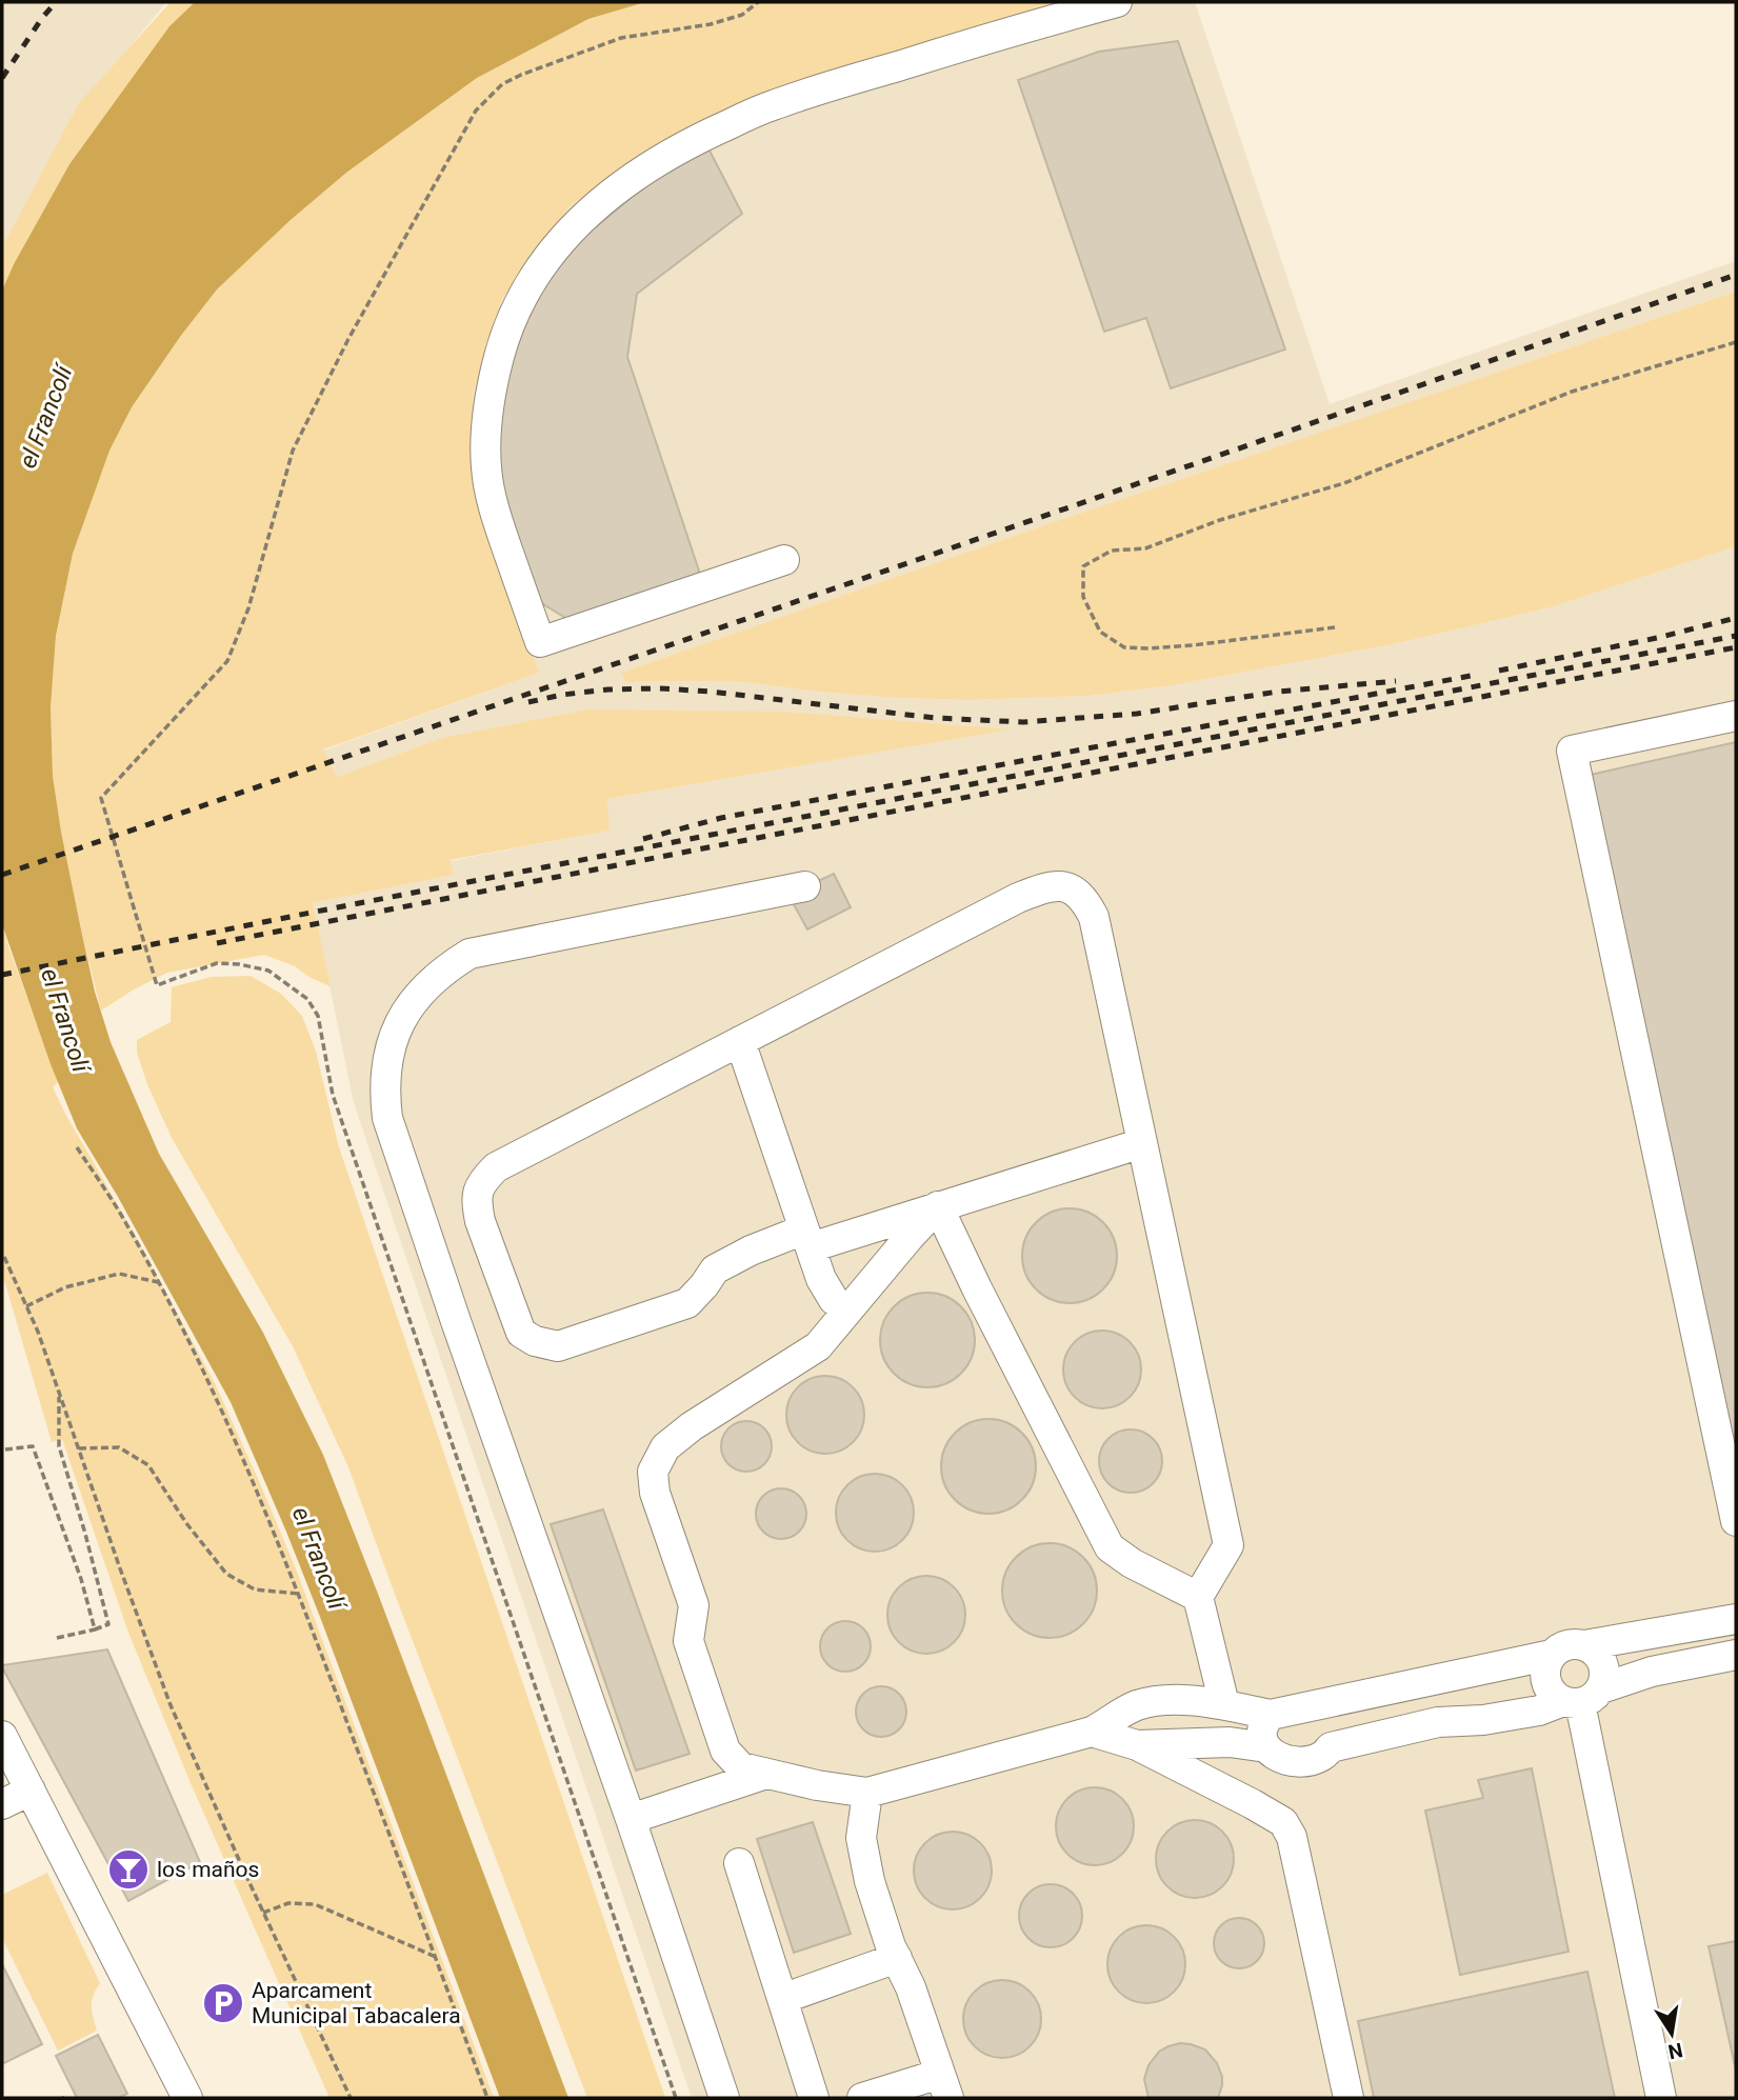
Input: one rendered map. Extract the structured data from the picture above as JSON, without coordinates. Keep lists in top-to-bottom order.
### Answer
{
  "water": ["el Francolí"],
  "places": {
    "bar": ["los maños"],
    "parking": ["Aparcament Municipal Tabacalera"]
  },
  "north": "bottom"
}
